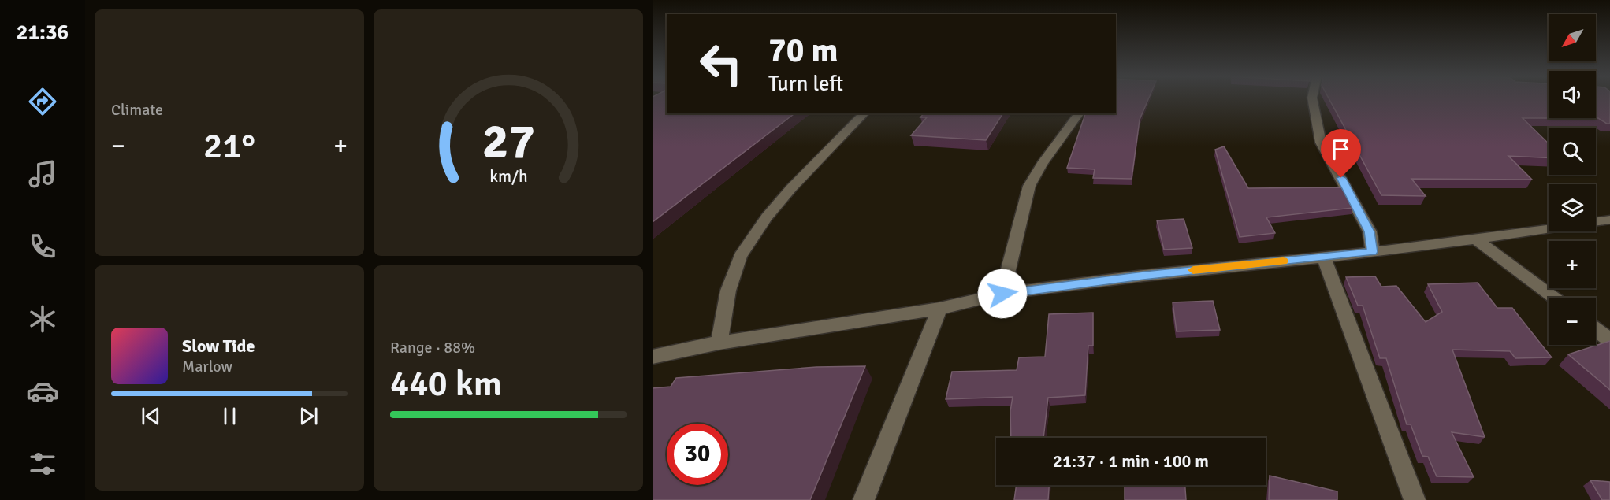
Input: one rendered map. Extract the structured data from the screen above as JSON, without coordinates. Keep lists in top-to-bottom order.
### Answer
{
  "north": "bottom left",
  "page": {
    "tabs": "21:36",
    "tile": [
      "Climate",
      ["Range · 88%", "440 km"]
    ],
    "map_buttons": ["+", "−"],
    "turn": ["70 m", "Turn left"],
    "heat": ["−", "21°", "+"],
    "song": ["Slow Tide", "Marlow"],
    "limit": "30",
    "trip": "21:37 · 1 min · 100 m",
    "gauge": ["27", "km/h"]
  }
}
